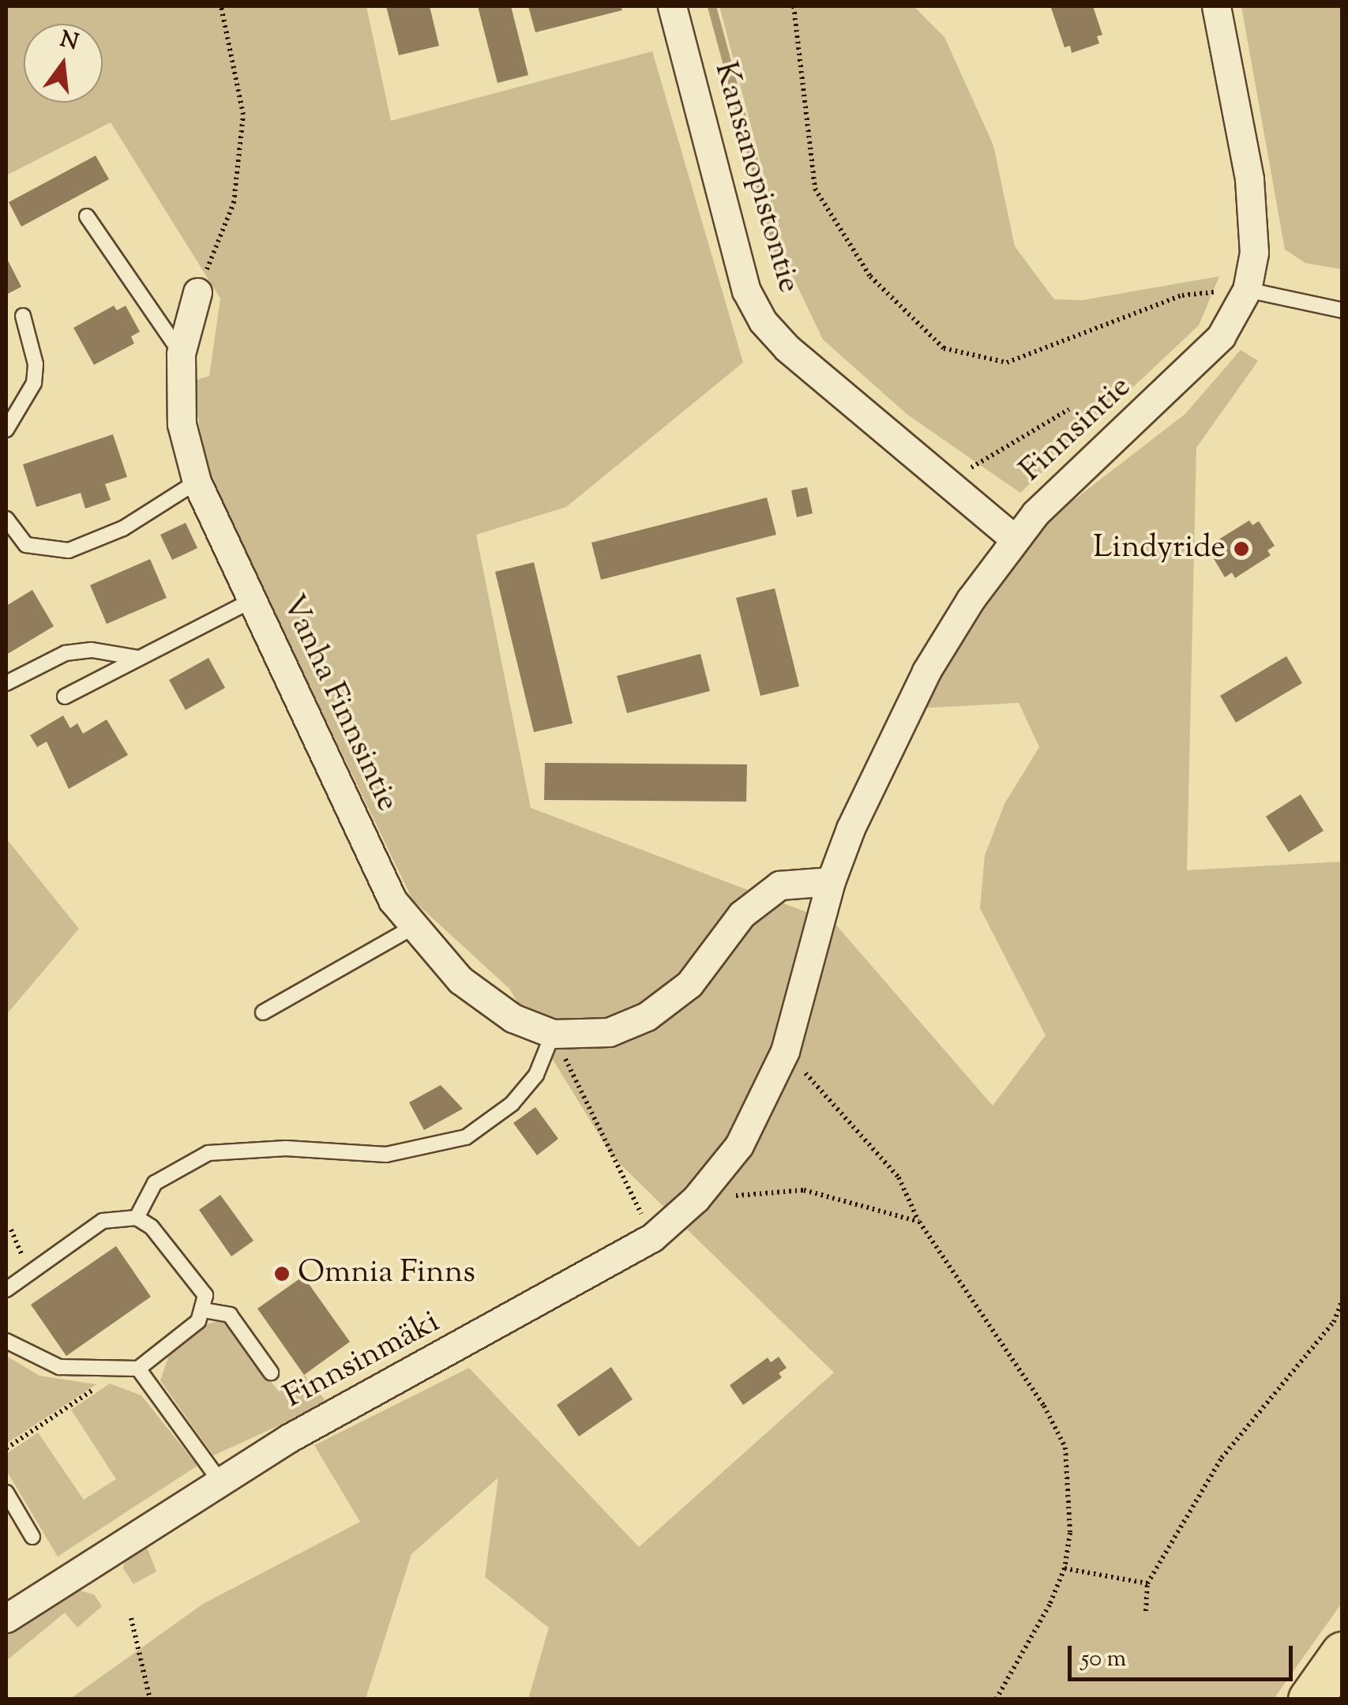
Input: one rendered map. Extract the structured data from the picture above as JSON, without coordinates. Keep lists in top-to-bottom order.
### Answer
{
  "streets": {
    "street": [
      "Kansanopistontie",
      "Finnsintie",
      "Vanha Finnsintie",
      "Finnsinmäki"
    ]
  },
  "crossings": [
    ["Kansanopistontie", "Finnsintie"],
    ["Finnsintie", "Vanha Finnsintie"],
    ["Finnsintie", "Finnsinmäki"],
    ["Vanha Finnsintie", "Finnsinmäki"]
  ],
  "places": ["Lindyride", "Omnia Finns"],
  "scale_bar": "50 m",
  "north": "top"
}
